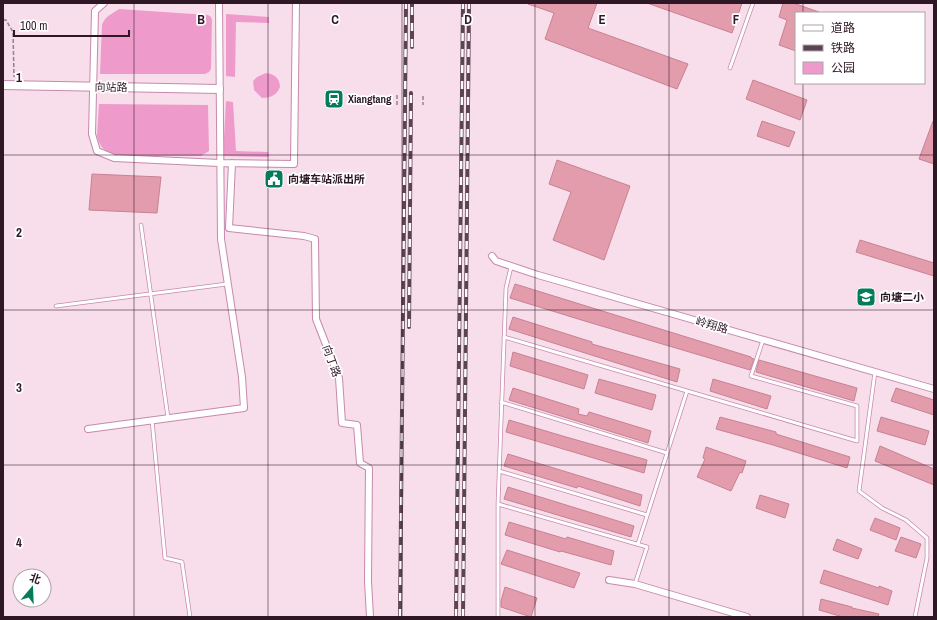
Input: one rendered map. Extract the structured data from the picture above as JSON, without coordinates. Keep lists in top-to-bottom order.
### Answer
{
  "streets": {
    "street": ["向站路", "岭翔路", "向丁路"]
  },
  "places": {
    "station": ["Xiangtang"],
    "public building": ["向塘车站派出所"],
    "school or university": ["向塘二小"]
  },
  "legend": ["道路", "铁路", "公园"],
  "scale_bar": "100 m",
  "north": "top",
  "grid": {
    "columns": [
      "B",
      "C",
      "D",
      "E",
      "F"
    ],
    "rows": [
      "1",
      "2",
      "3",
      "4"
    ]
  }
}
